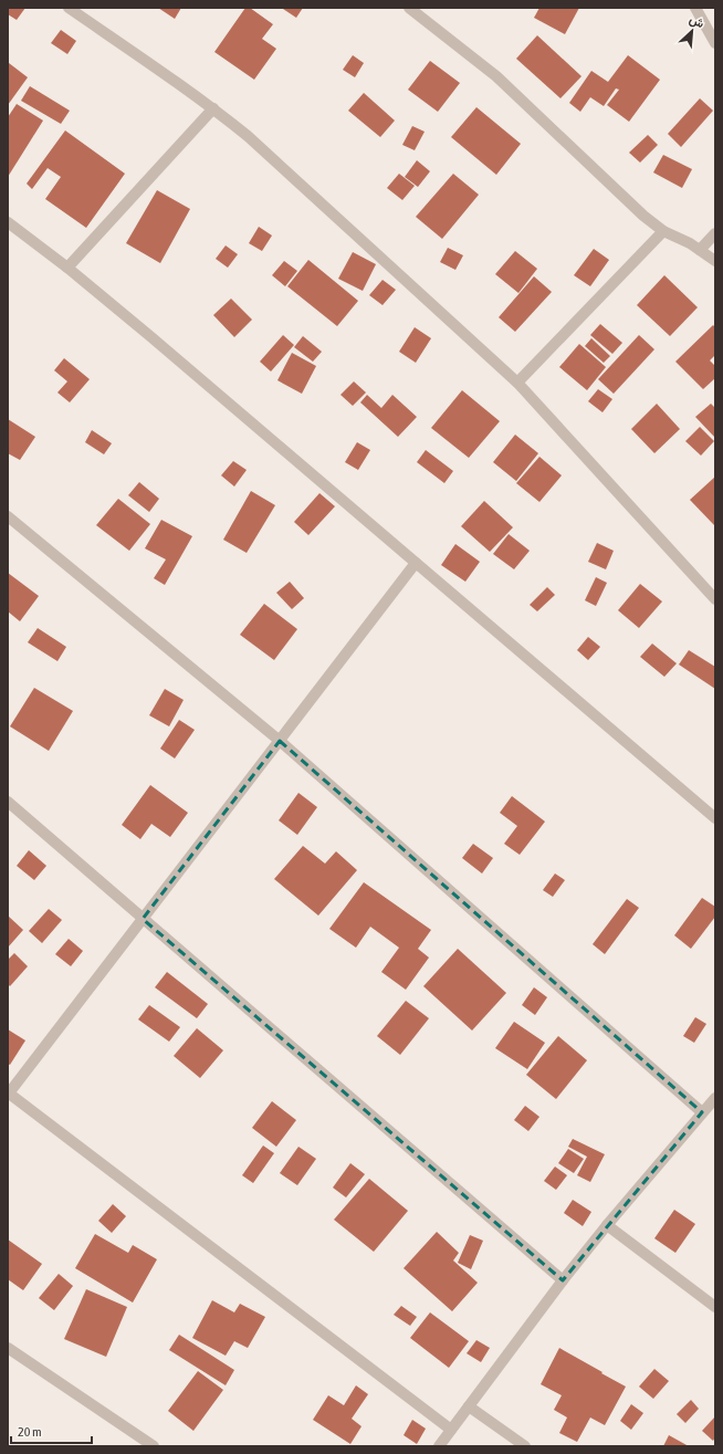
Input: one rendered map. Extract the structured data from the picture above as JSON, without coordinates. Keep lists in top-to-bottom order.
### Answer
{
  "scale_bar": "20 m",
  "north": "top right"
}
